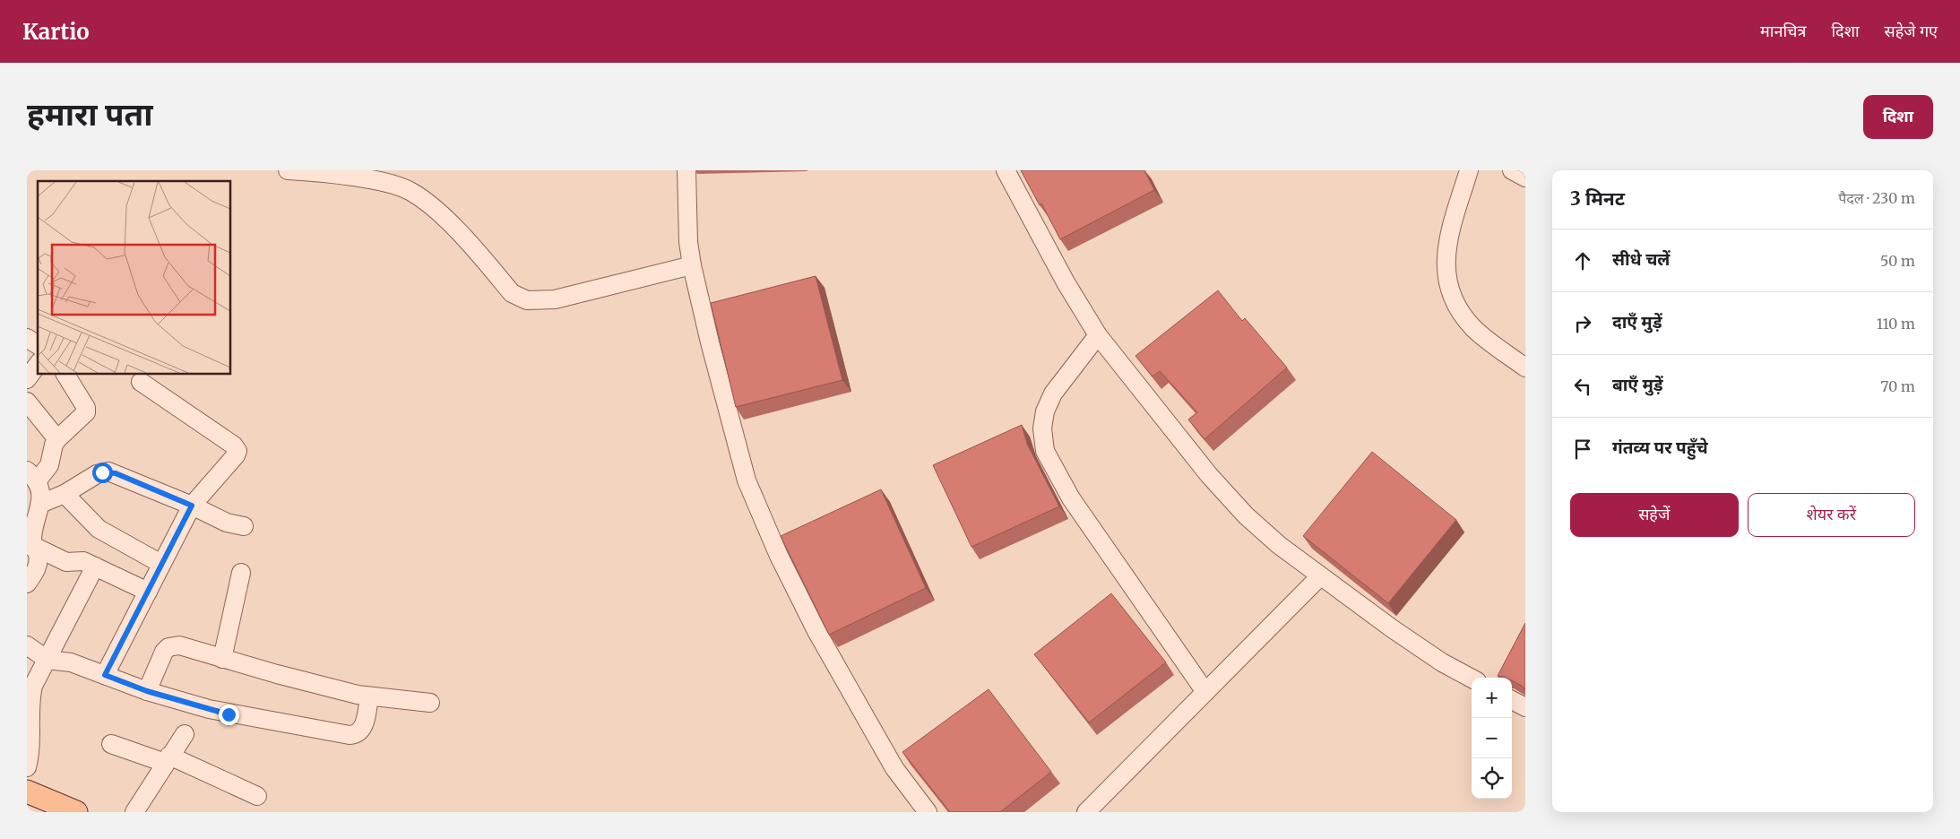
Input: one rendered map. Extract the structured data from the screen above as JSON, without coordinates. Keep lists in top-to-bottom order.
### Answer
{
  "page": {
    "header": "Kartio",
    "nav": ["मानचित्र", "दिशा", "सहेजे गए"],
    "title": "हमारा पता",
    "buttons": [
      "दिशा",
      ["सहेजें", "शेयर करें"]
    ],
    "heading": ["3 मिनट", "पैदल · 230 m"],
    "list": [
      ["सीधे चलें", "50 m"],
      ["दाएँ मुड़ें", "110 m"],
      ["बाएँ मुड़ें", "70 m"],
      "गंतव्य पर पहुँचे"
    ],
    "map_buttons": ["+", "−"]
  }
}
